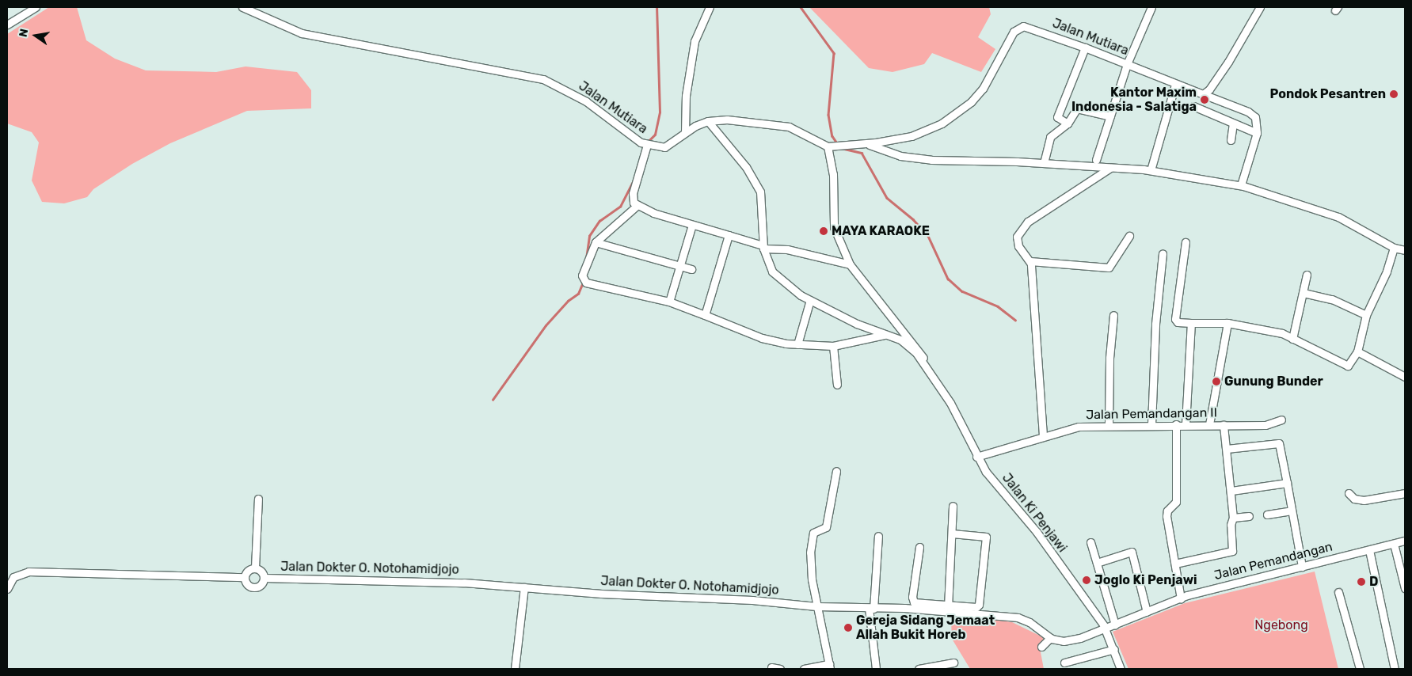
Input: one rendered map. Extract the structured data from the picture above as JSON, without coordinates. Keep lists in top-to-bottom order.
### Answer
{
  "streets": {
    "street": [
      "Jalan Mutiara",
      "Jalan Pemandangan II",
      "Jalan Ki Penjawi",
      "Jalan Pemandangan",
      "Jalan Dokter O. Notohamidjojo"
    ]
  },
  "crossings": [
    ["Jalan Pemandangan II", "Jalan Ki Penjawi"],
    ["Jalan Ki Penjawi", "Jalan Pemandangan"]
  ],
  "parks": ["Ngebong"],
  "places": [
    "Pondok Pesantren",
    "Kantor Maxim Indonesia - Salatiga",
    "MAYA KARAOKE",
    "Gunung Bunder",
    "Joglo Ki Penjawi",
    "D",
    "Gereja Sidang Jemaat Allah Bukit Horeb"
  ],
  "north": "left"
}
